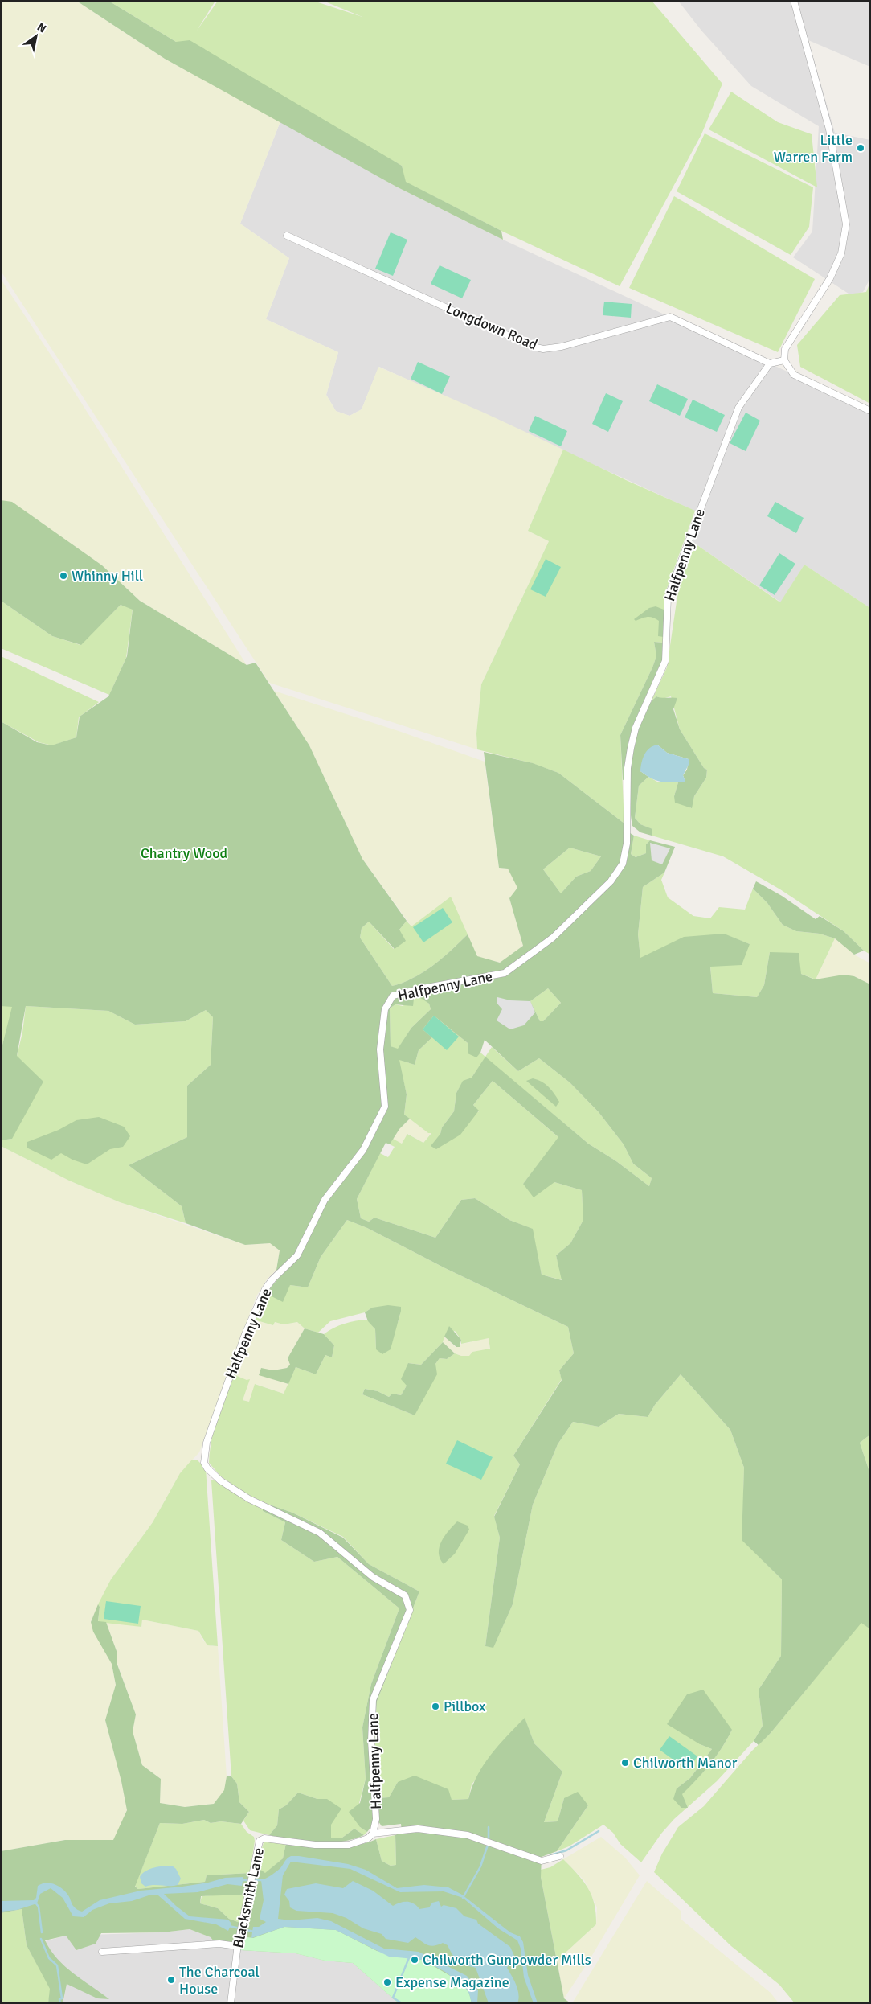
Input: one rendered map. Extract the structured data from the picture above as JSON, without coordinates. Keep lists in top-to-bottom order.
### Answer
{
  "streets": {
    "street": ["Longdown Road", "Halfpenny Lane", "Blacksmith Lane"]
  },
  "crossings": [
    ["Longdown Road", "Halfpenny Lane"],
    ["Halfpenny Lane", "Blacksmith Lane"]
  ],
  "parks": ["Chantry Wood"],
  "places": [
    "Little Warren Farm",
    "Whinny Hill",
    "Pillbox",
    "Chilworth Manor",
    "Chilworth Gunpowder Mills",
    "The Charcoal House",
    "Expense Magazine"
  ],
  "north": "top right"
}
